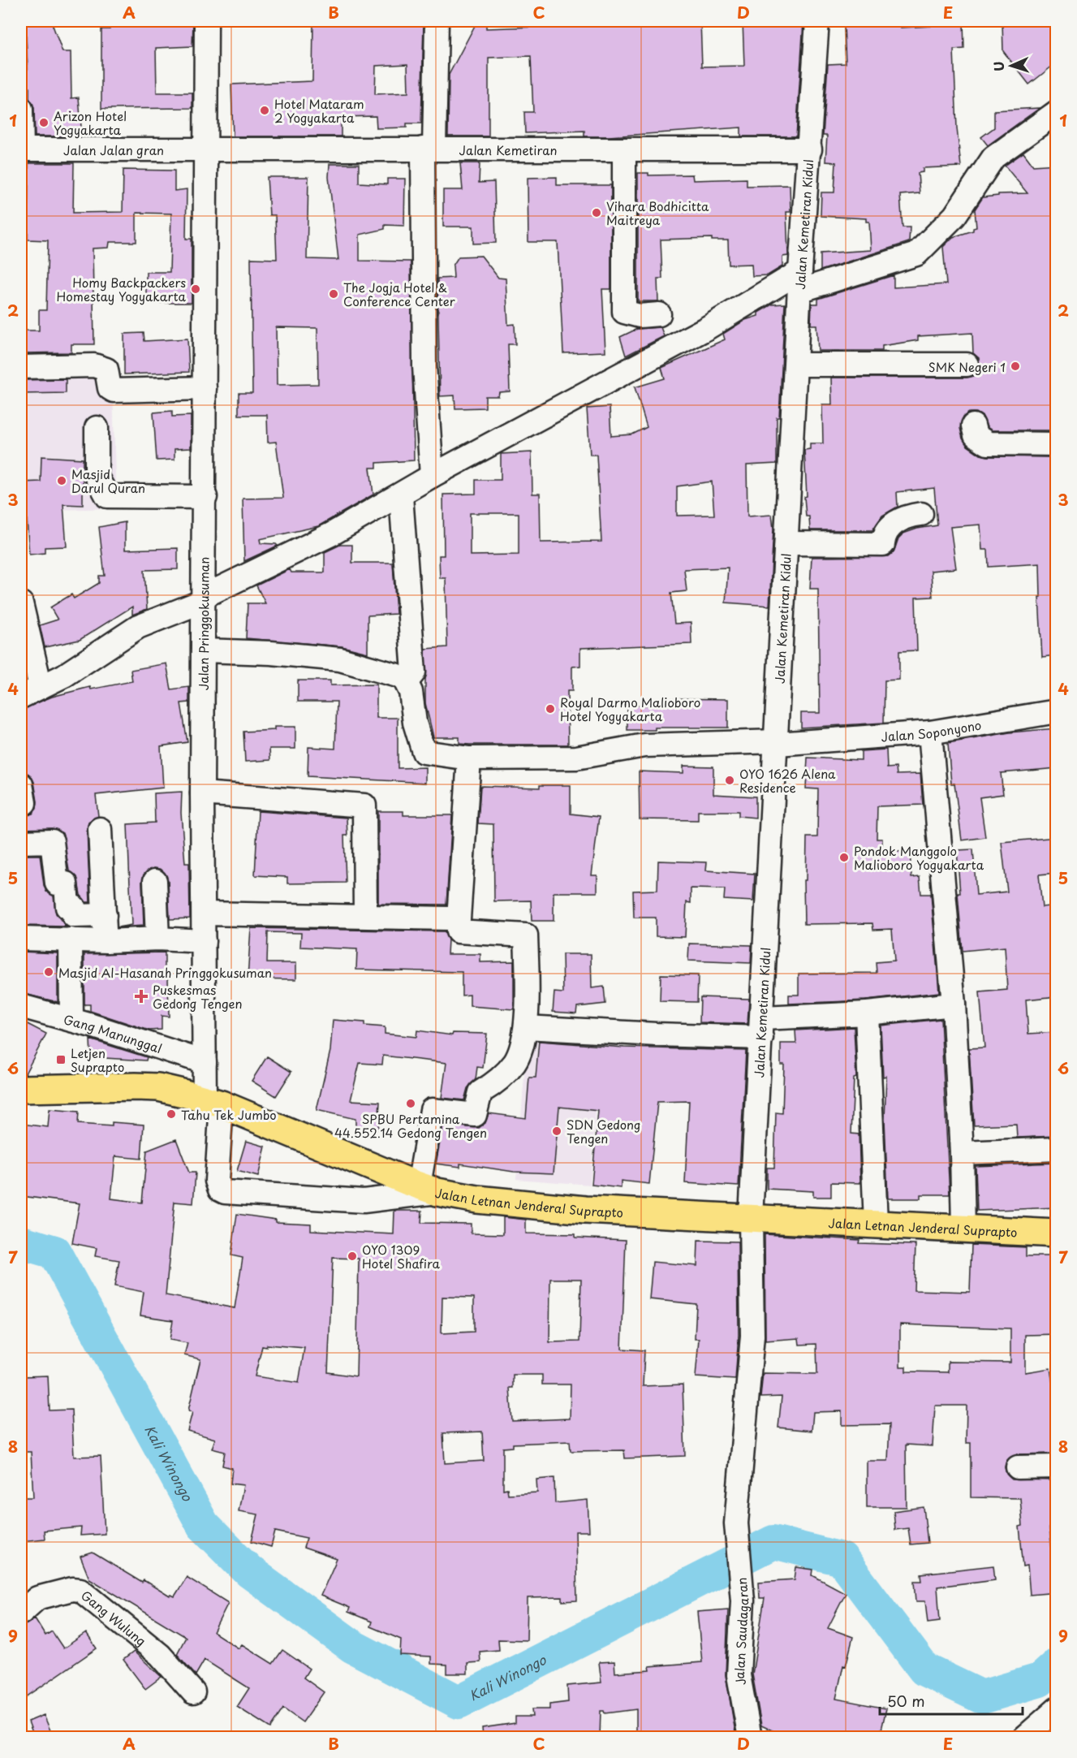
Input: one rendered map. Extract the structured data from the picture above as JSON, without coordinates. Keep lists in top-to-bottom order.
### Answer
{
  "streets": {
    "main road": ["Jalan Letnan Jenderal Suprapto"],
    "street": [
      "Jalan Kemetiran",
      "Jalan Jalan gran",
      "Jalan Kemetiran Kidul",
      "Jalan Pringgokusuman",
      "Jalan Soponyono",
      "Gang Manunggal",
      "Gang Wulung",
      "Jalan Saudagaran"
    ]
  },
  "crossings": [
    ["Jalan Kemetiran", "Jalan Jalan gran"],
    ["Jalan Kemetiran", "Jalan Kemetiran Kidul"],
    ["Jalan Kemetiran", "Jalan Pringgokusuman"],
    ["Jalan Jalan gran", "Jalan Pringgokusuman"],
    ["Jalan Kemetiran Kidul", "Jalan Soponyono"],
    ["Jalan Kemetiran Kidul", "Jalan Letnan Jenderal Suprapto"],
    ["Jalan Kemetiran Kidul", "Jalan Saudagaran"],
    ["Jalan Pringgokusuman", "Gang Manunggal"],
    ["Jalan Pringgokusuman", "Jalan Letnan Jenderal Suprapto"]
  ],
  "water": ["Kali Winongo"],
  "places": {
    "other": [
      "Hotel Mataram 2 Yogyakarta",
      "Arizon Hotel Yogyakarta",
      "Vihara Bodhicitta Maitreya",
      "Homy Backpackers Homestay Yogyakarta",
      "The Jogja Hotel & Conference Center",
      "SMK Negeri 1",
      "Masjid Darul Quran",
      "Royal Darmo Malioboro Hotel Yogyakarta",
      "OYO 1626 Alena Residence",
      "Pondok Manggolo Malioboro Yogyakarta",
      "Masjid Al-Hasanah Pringgokusuman",
      "SPBU Pertamina 44.552.14 Gedong Tengen",
      "Tahu Tek Jumbo",
      "SDN Gedong Tengen",
      "OYO 1309 Hotel Shafira"
    ],
    "health": ["Puskesmas Gedong Tengen"],
    "transit": ["Letjen Suprapto"]
  },
  "scale_bar": "50 m",
  "north": "left",
  "grid": {
    "columns": [
      "A",
      "B",
      "C",
      "D",
      "E"
    ],
    "rows": [
      "1",
      "2",
      "3",
      "4",
      "5",
      "6",
      "7",
      "8",
      "9"
    ]
  }
}
